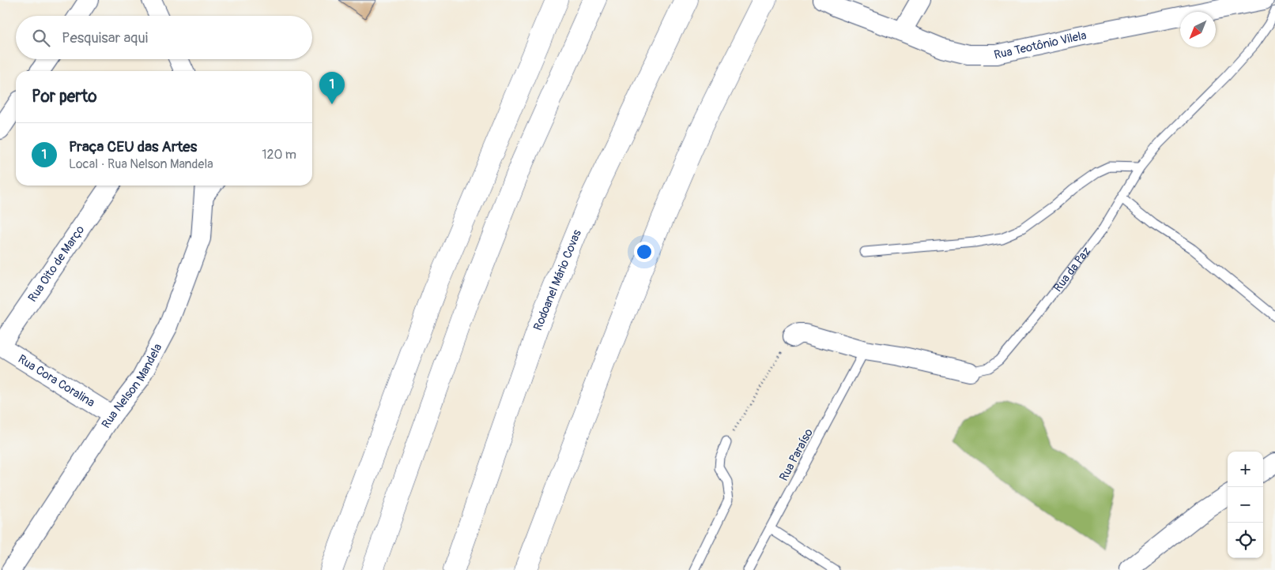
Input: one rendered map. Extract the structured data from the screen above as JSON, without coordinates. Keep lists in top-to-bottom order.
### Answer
{
  "streets": {
    "main road": ["Rodoanel Mário Covas"],
    "street": [
      "Rua Teotônio Vilela",
      "Rua Oito de Março",
      "Rua da Paz",
      "Rua Cora Coralina",
      "Rua Nelson Mandela"
    ],
    "lane": ["Rua Paraíso"]
  },
  "crossings": [
    ["Rua Oito de Março", "Rua Cora Coralina"],
    ["Rua da Paz", "Rua Paraíso"],
    ["Rua Cora Coralina", "Rua Nelson Mandela"]
  ],
  "north": "bottom left",
  "page": {
    "search": "Pesquisar aqui",
    "heading": "Por perto",
    "pins": "1",
    "list": [
      {
        "mark": "1",
        "name": "Praça CEU das Artes",
        "note": "Local · Rua Nelson Mandela",
        "value": "120 m"
      }
    ],
    "map_buttons": ["+", "−"]
  }
}
